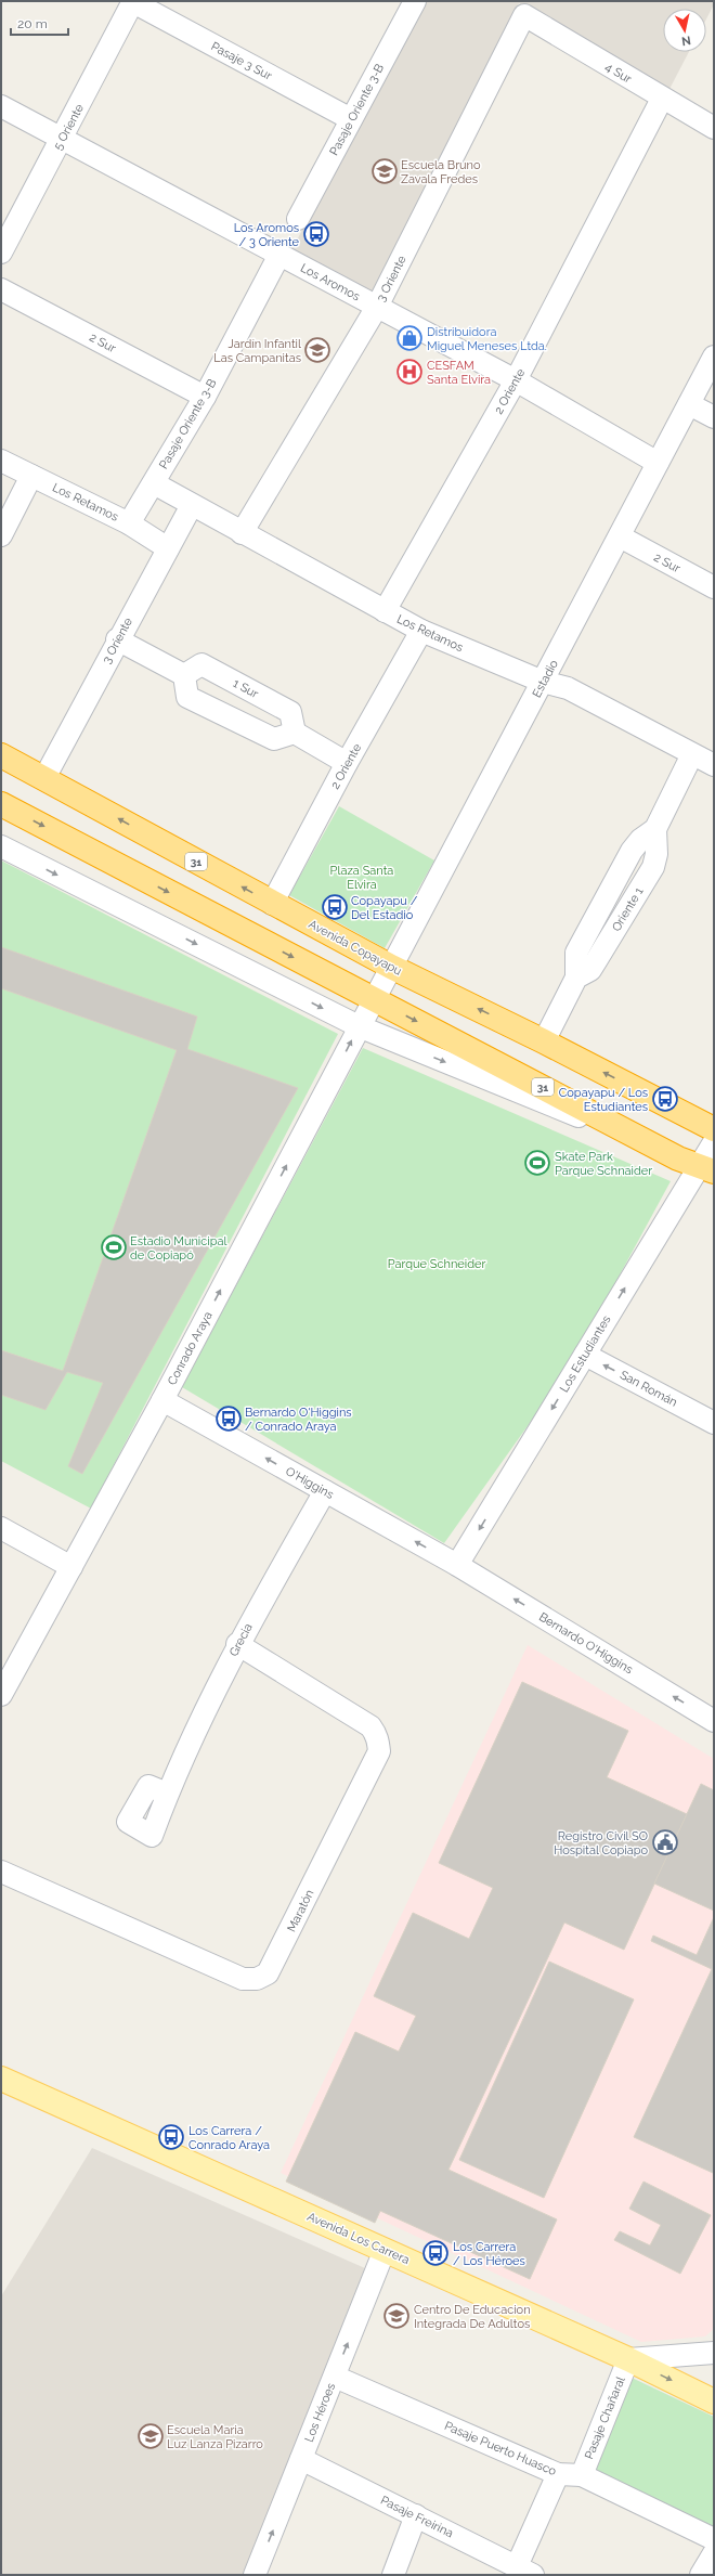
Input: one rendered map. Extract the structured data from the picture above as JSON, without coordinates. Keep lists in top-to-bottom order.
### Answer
{
  "streets": {
    "highway": ["31", "Avenida Copayapu"],
    "main road": ["Avenida Los Carrera"],
    "street": [
      "Pasaje 3 Sur",
      "4 Sur",
      "Pasaje Oriente 3-B",
      "5 Oriente",
      "3 Oriente",
      "Los Aromos",
      "2 Sur",
      "2 Oriente",
      "Los Retamos",
      "Estadio",
      "1 Sur",
      "Oriente 1",
      "Conrado Araya",
      "Los Estudiantes",
      "San Román",
      "O'Higgins",
      "Grecia",
      "Bernardo O'Higgins",
      "Maratón",
      "Los Héroes",
      "Pasaje Chañaral",
      "Pasaje Puerto Huasco",
      "Pasaje Freirina"
    ]
  },
  "crossings": [
    ["Pasaje 3 Sur", "Pasaje Oriente 3-B"],
    ["Pasaje 3 Sur", "5 Oriente"],
    ["4 Sur", "3 Oriente"],
    ["4 Sur", "2 Oriente"],
    ["Pasaje Oriente 3-B", "Los Aromos"],
    ["Pasaje Oriente 3-B", "2 Sur"],
    ["Pasaje Oriente 3-B", "Los Retamos"],
    ["5 Oriente", "Los Aromos"],
    ["3 Oriente", "Los Aromos"],
    ["3 Oriente", "Los Retamos"],
    ["3 Oriente", "Avenida Copayapu"],
    ["Los Aromos", "2 Oriente"],
    ["Los Aromos", "Estadio"],
    ["2 Sur", "Estadio"],
    ["2 Oriente", "Los Retamos"],
    ["2 Oriente", "Avenida Copayapu"],
    ["Los Retamos", "Estadio"],
    ["Los Retamos", "Oriente 1"],
    ["Estadio", "31"],
    ["Estadio", "Avenida Copayapu"],
    ["Estadio", "Conrado Araya"],
    ["31", "Conrado Araya"],
    ["31", "Los Estudiantes"],
    ["Oriente 1", "Avenida Copayapu"],
    ["Conrado Araya", "O'Higgins"],
    ["Los Estudiantes", "San Román"],
    ["Los Estudiantes", "O'Higgins"],
    ["Los Estudiantes", "Bernardo O'Higgins"],
    ["O'Higgins", "Grecia"],
    ["O'Higgins", "Bernardo O'Higgins"],
    ["Grecia", "Maratón"],
    ["Avenida Los Carrera", "Los Héroes"],
    ["Avenida Los Carrera", "Pasaje Chañaral"],
    ["Los Héroes", "Pasaje Puerto Huasco"],
    ["Los Héroes", "Pasaje Freirina"],
    ["Pasaje Chañaral", "Pasaje Puerto Huasco"]
  ],
  "one_way": [
    "Conrado Araya",
    "San Román",
    "O'Higgins",
    "Bernardo O'Higgins",
    "Los Héroes"
  ],
  "parks": ["Plaza Santa Elvira", "Parque Schneider"],
  "places": {
    "school or university": [
      "Escuela Bruno Zavala Fredes",
      "Jardín Infantil Las Campanitas",
      "Centro De Educacion Integrada De Adultos",
      "Escuela Maria Luz Lanza Pizarro"
    ],
    "bus stop": [
      "Los Aromos / 3 Oriente",
      "Copayapu / Del Estadio",
      "Copayapu / Los Estudiantes",
      "Bernardo O'Higgins / Conrado Araya",
      "Los Carrera / Conrado Araya",
      "Los Carrera / Los Héroes"
    ],
    "shop": ["Distribuidora Miguel Meneses Ltda."],
    "hospital": ["CESFAM Santa Elvira"],
    "sports": ["Skate Park Parque Schnaider", "Estadio Municipal de Copiapó"],
    "public building": ["Registro Civil SO Hospital Copiapo"]
  },
  "scale_bar": "20 m",
  "north": "bottom"
}
